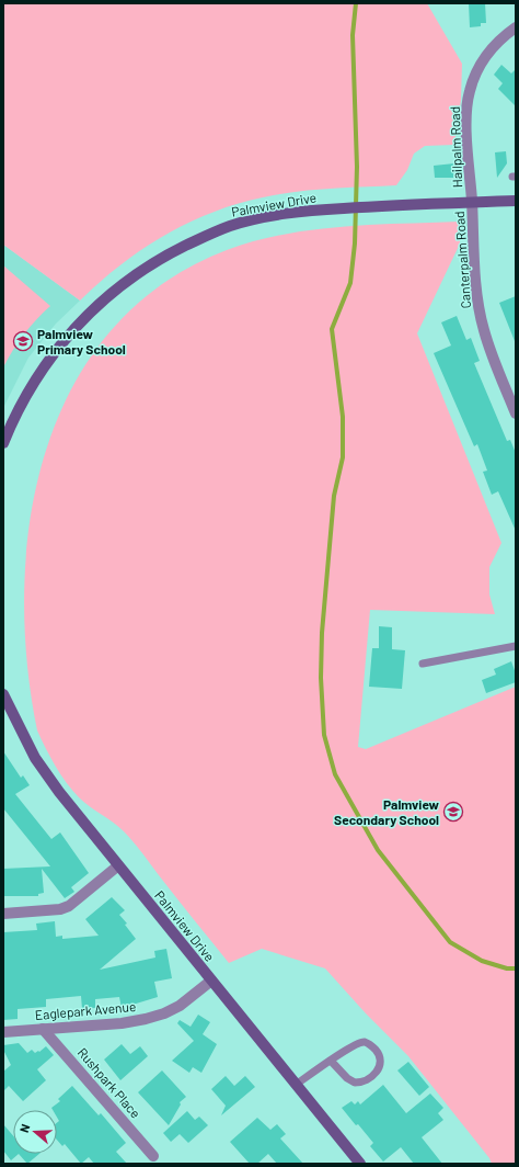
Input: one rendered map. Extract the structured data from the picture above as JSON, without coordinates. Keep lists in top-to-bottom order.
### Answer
{
  "streets": {
    "street": [
      "Hailpalm Road",
      "Palmview Drive",
      "Canterpalm Road",
      "Eaglepark Avenue",
      "Rushpark Place"
    ]
  },
  "crossings": [
    ["Hailpalm Road", "Palmview Drive"],
    ["Hailpalm Road", "Canterpalm Road"],
    ["Palmview Drive", "Canterpalm Road"],
    ["Palmview Drive", "Eaglepark Avenue"],
    ["Eaglepark Avenue", "Rushpark Place"]
  ],
  "places": {
    "school or university": ["Palmview Primary School", "Palmview Secondary School"]
  },
  "north": "left"
}
